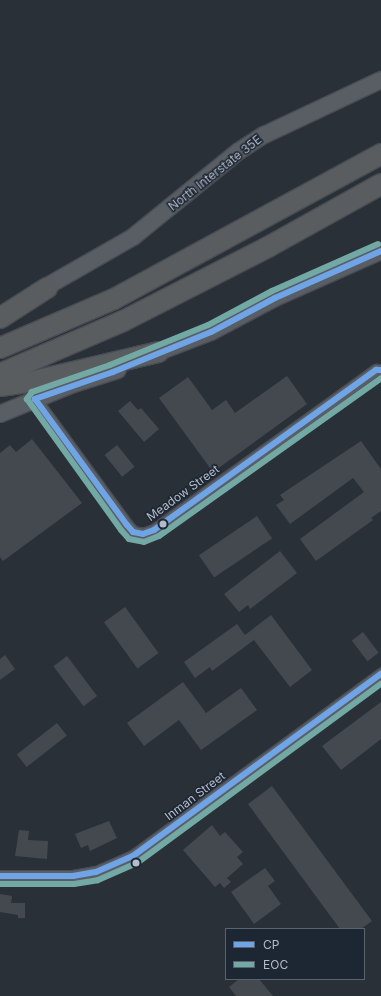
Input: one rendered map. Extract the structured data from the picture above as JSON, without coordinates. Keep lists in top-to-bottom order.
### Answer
{
  "streets": {
    "main road": ["North Interstate 35E"],
    "street": ["Meadow Street", "Inman Street"]
  },
  "lines": ["transit line EOC", "transit line CP"],
  "legend": ["CP", "EOC"]
}
